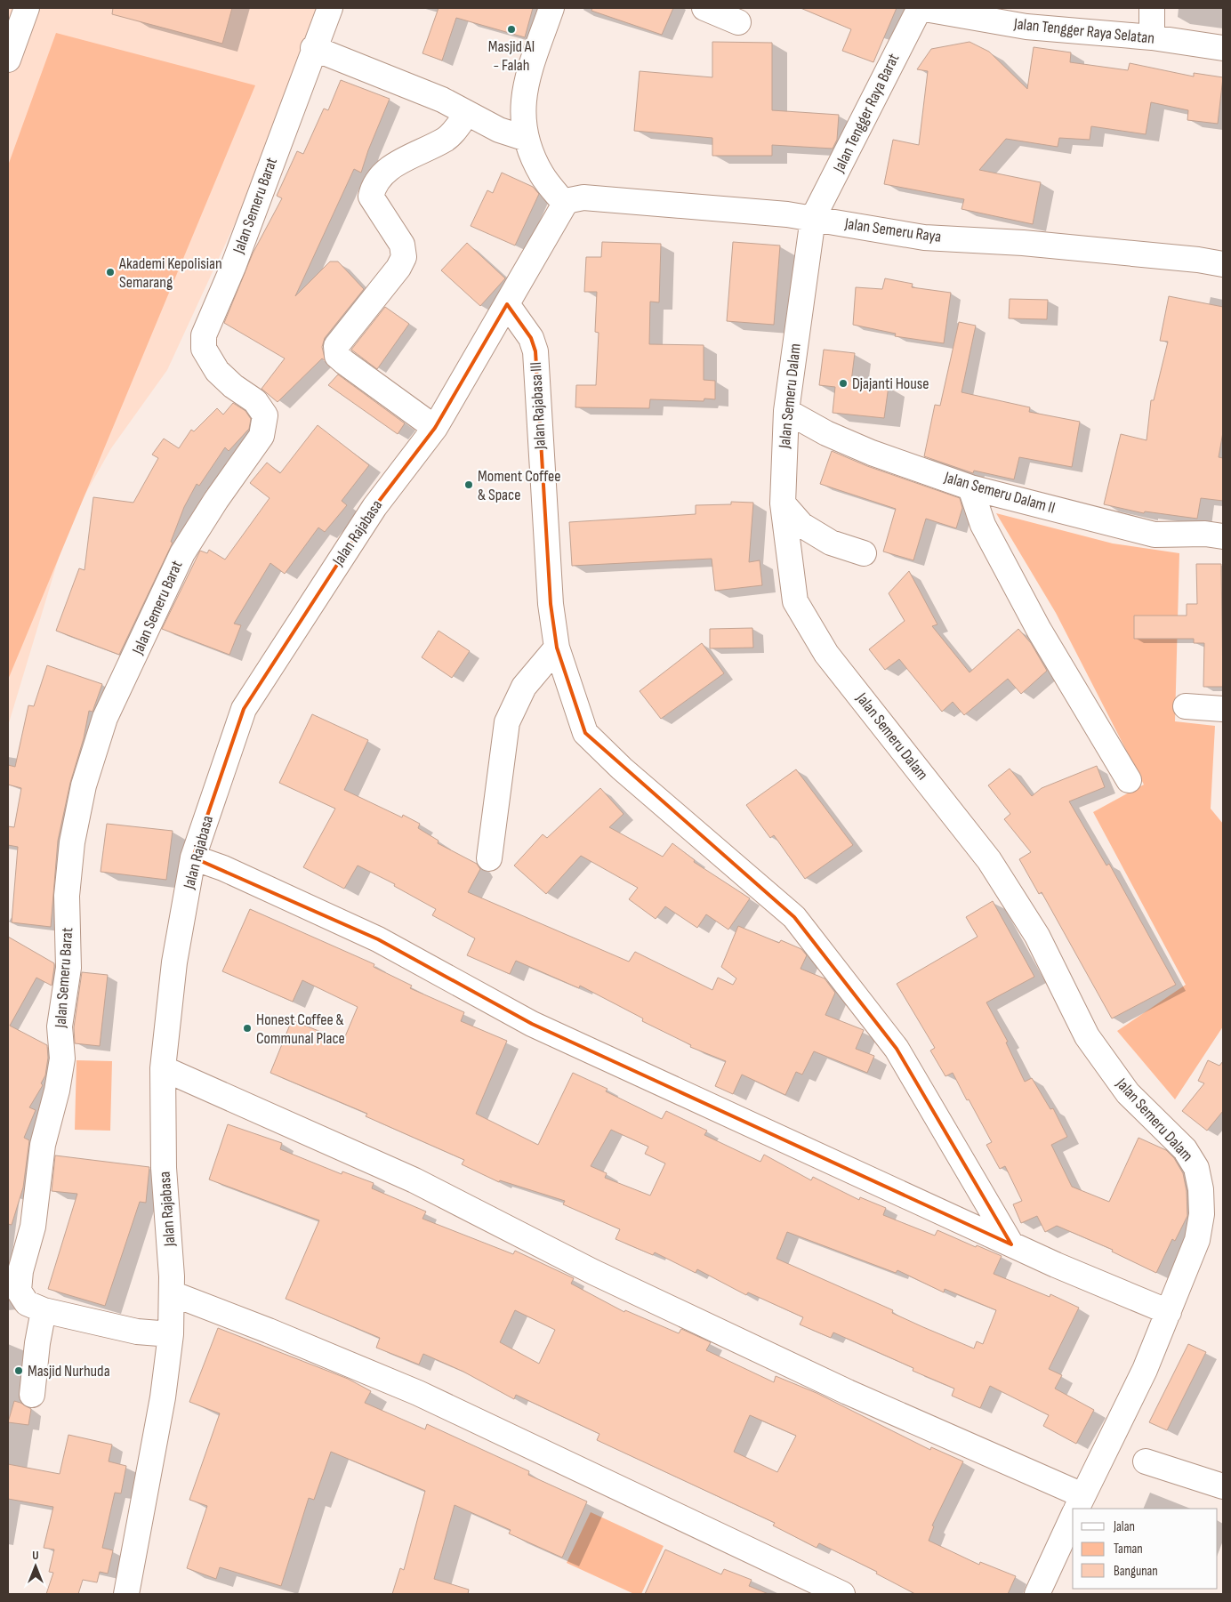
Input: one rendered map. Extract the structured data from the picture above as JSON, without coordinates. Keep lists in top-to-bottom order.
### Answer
{
  "streets": {
    "street": [
      "Jalan Tengger Raya Selatan",
      "Jalan Tengger Raya Barat",
      "Jalan Semeru Barat",
      "Jalan Semeru Raya",
      "Jalan Semeru Dalam",
      "Jalan Rajabasa III",
      "Jalan Semeru Dalam II",
      "Jalan Rajabasa"
    ]
  },
  "crossings": [
    ["Jalan Tengger Raya Selatan", "Jalan Tengger Raya Barat"],
    ["Jalan Tengger Raya Barat", "Jalan Semeru Raya"],
    ["Jalan Tengger Raya Barat", "Jalan Semeru Dalam"],
    ["Jalan Semeru Barat", "Jalan Rajabasa"],
    ["Jalan Semeru Raya", "Jalan Semeru Dalam"],
    ["Jalan Semeru Raya", "Jalan Rajabasa"],
    ["Jalan Semeru Dalam", "Jalan Semeru Dalam II"],
    ["Jalan Rajabasa III", "Jalan Rajabasa"]
  ],
  "places": [
    "Masjid Al - Falah",
    "Akademi Kepolisian Semarang",
    "Djajanti House",
    "Moment Coffee & Space",
    "Honest Coffee & Communal Place",
    "Masjid Nurhuda"
  ],
  "legend": ["Jalan", "Taman", "Bangunan"],
  "north": "top"
}
